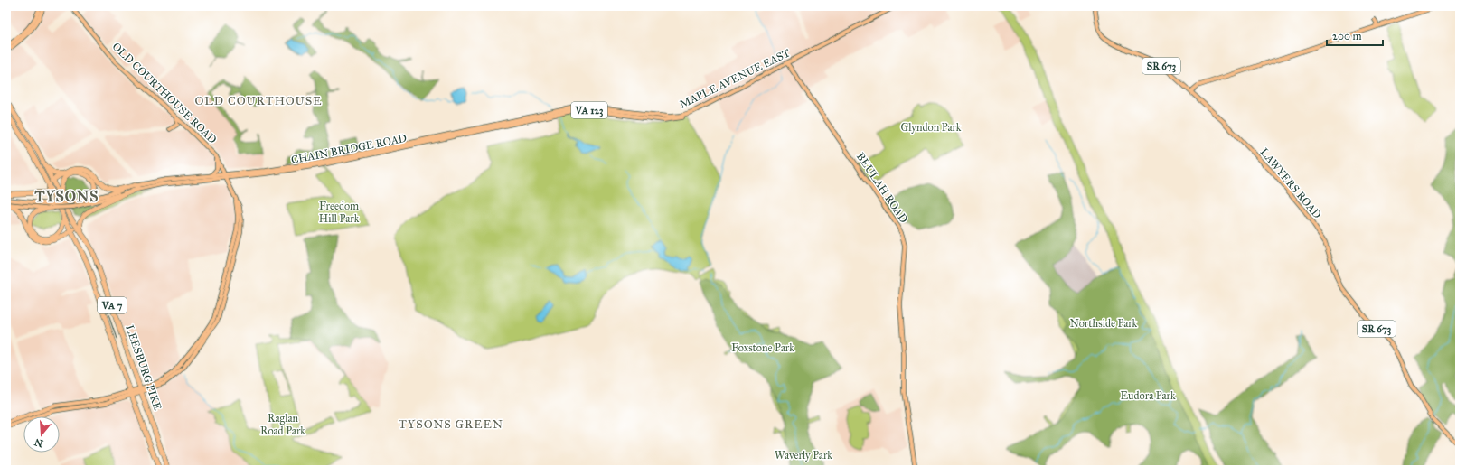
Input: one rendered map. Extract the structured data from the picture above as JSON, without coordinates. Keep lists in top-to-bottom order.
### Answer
{
  "streets": {
    "highway": ["VA 7", "LEESBURG PIKE"],
    "main road": [
      "SR 673",
      "MAPLE AVENUE EAST",
      "OLD COURTHOUSE ROAD",
      "VA 123",
      "CHAIN BRIDGE ROAD",
      "LAWYERS ROAD",
      "BEULAH ROAD"
    ]
  },
  "crossings": [
    ["MAPLE AVENUE EAST", "CHAIN BRIDGE ROAD"],
    ["MAPLE AVENUE EAST", "BEULAH ROAD"],
    ["OLD COURTHOUSE ROAD", "CHAIN BRIDGE ROAD"],
    ["OLD COURTHOUSE ROAD", "LEESBURG PIKE"]
  ],
  "districts": ["OLD COURTHOUSE", "TYSONS", "TYSONS GREEN"],
  "parks": [
    "Glyndon Park",
    "Freedom Hill Park",
    "Northside Park",
    "Foxstone Park",
    "Eudora Park",
    "Raglan Road Park",
    "Waverly Park"
  ],
  "scale_bar": "200 m",
  "north": "bottom"
}
